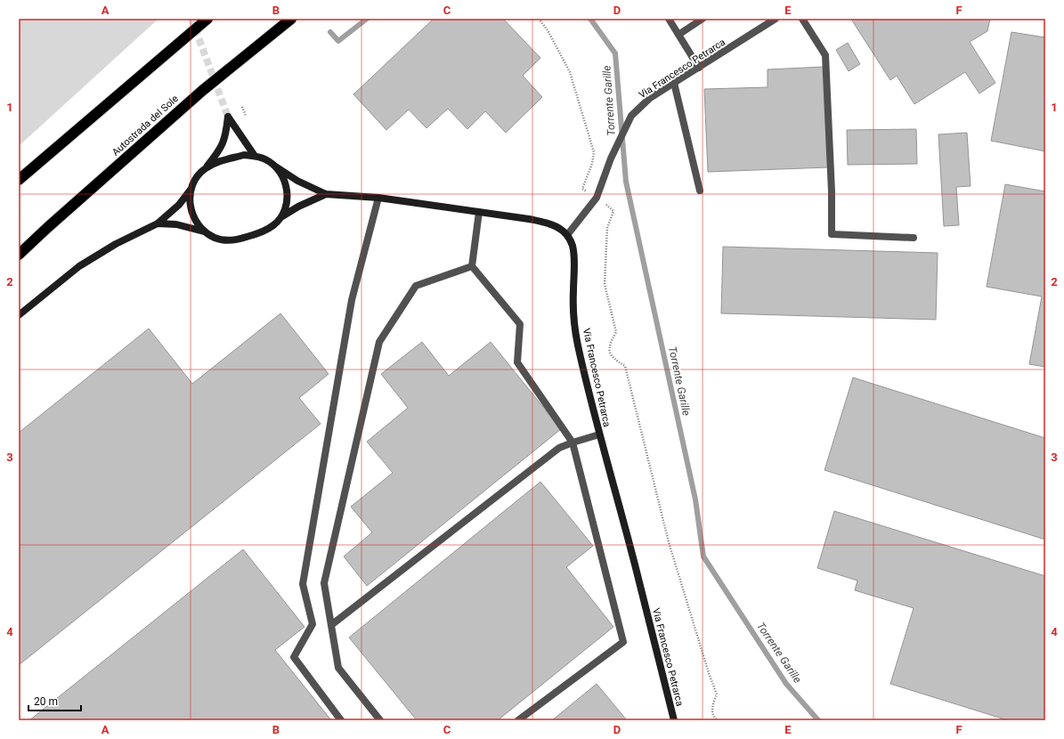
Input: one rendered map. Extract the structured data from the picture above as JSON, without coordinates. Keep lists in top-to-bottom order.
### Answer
{
  "streets": {
    "highway": ["Autostrada del Sole"],
    "street": ["Via Francesco Petrarca"]
  },
  "water": ["Torrente Garille"],
  "scale_bar": "20 m",
  "grid": {
    "columns": [
      "A",
      "B",
      "C",
      "D",
      "E",
      "F"
    ],
    "rows": [
      "1",
      "2",
      "3",
      "4"
    ]
  }
}
